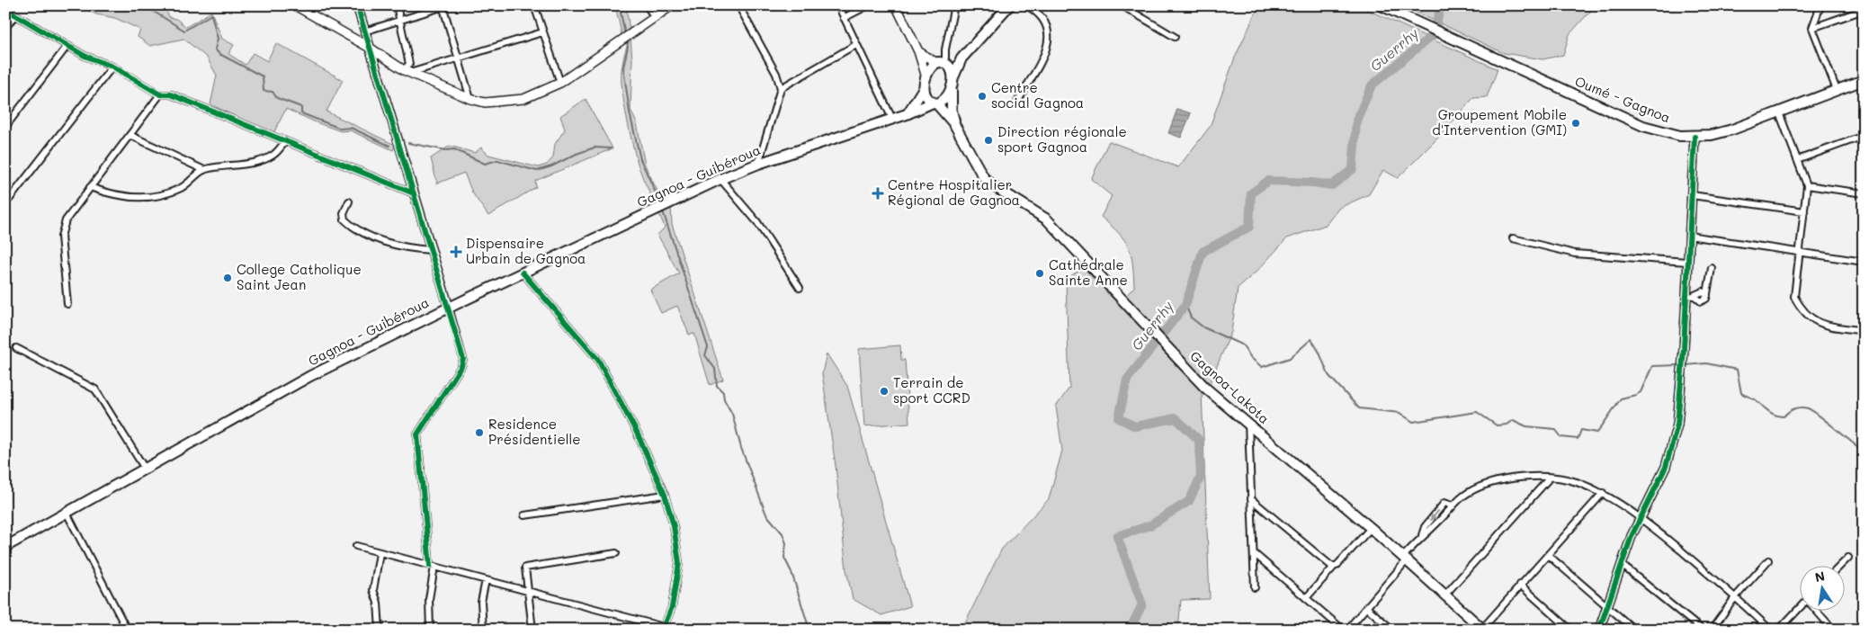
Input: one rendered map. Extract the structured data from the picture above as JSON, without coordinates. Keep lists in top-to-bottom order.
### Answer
{
  "streets": {
    "main road": ["Oumé - Gagnoa", "Gagnoa - Guibéroua", "Gagnoa-Lakota"]
  },
  "crossings": [
    ["Gagnoa - Guibéroua", "Gagnoa-Lakota"]
  ],
  "water": ["Guerrhy"],
  "places": {
    "other": [
      "Centre social Gagnoa",
      "Groupement Mobile d'Intervention (GMI)",
      "Direction régionale sport Gagnoa",
      "Cathédrale Sainte Anne",
      "College Catholique Saint Jean",
      "Terrain de sport CCRD",
      "Residence Présidentielle"
    ],
    "health": ["Centre Hospitalier Régional de Gagnoa", "Dispensaire Urbain de Gagnoa"]
  },
  "north": "top"
}
